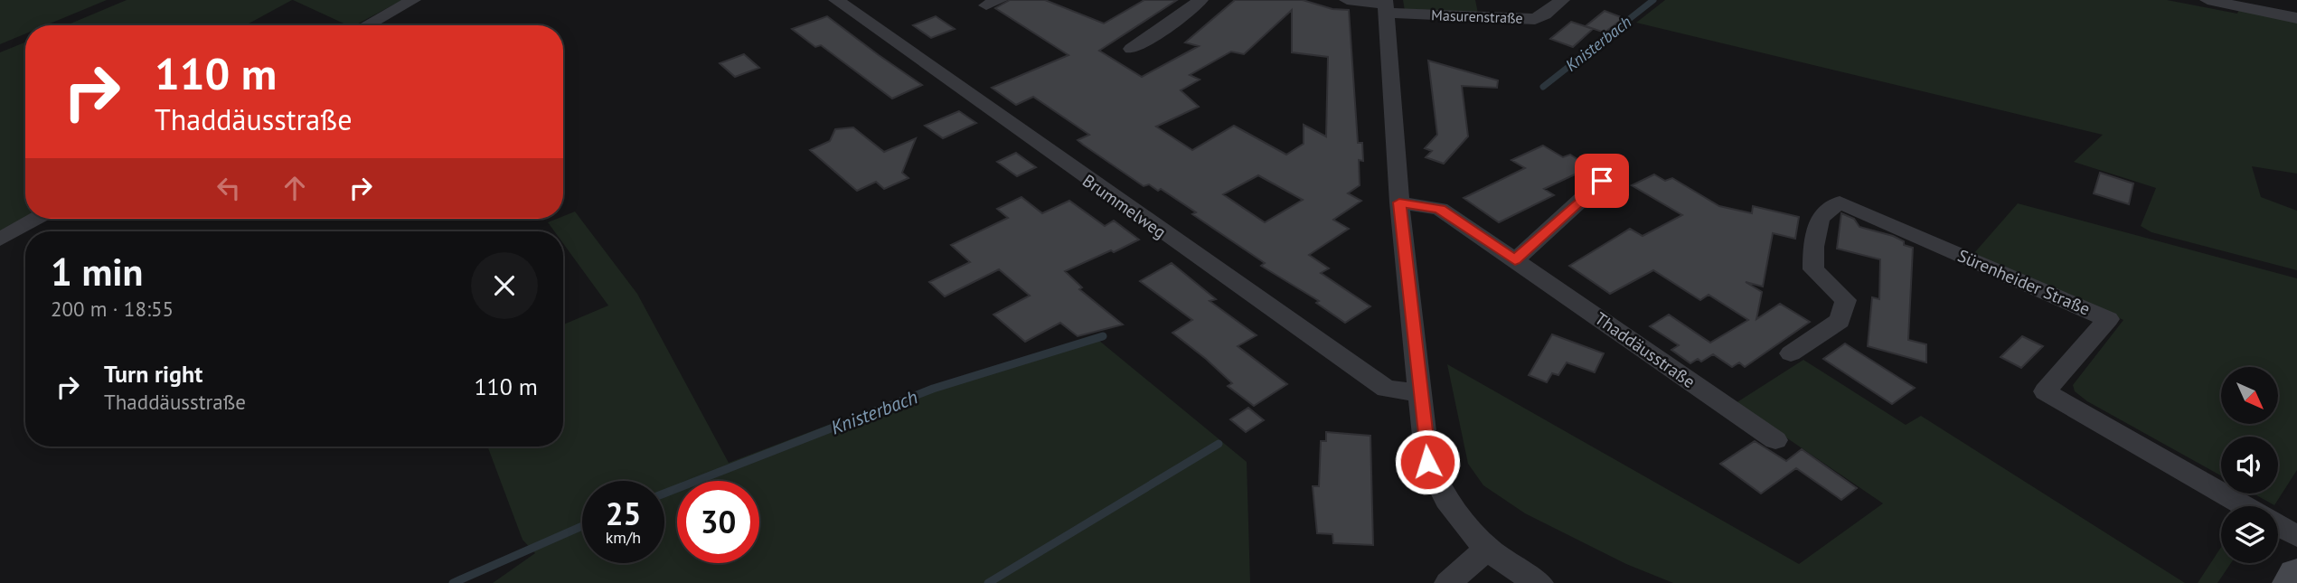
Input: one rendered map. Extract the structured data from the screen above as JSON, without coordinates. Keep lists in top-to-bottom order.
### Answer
{
  "streets": {
    "street": [
      "Masurenstraße",
      "Brummelweg",
      "Sürenheider Straße",
      "Thaddäusstraße"
    ]
  },
  "water": ["Knisterbach"],
  "north": "bottom right",
  "page": {
    "turn": ["110 m", "Thaddäusstraße"],
    "heading": ["1 min", "200 m · 18:55"],
    "list": [
      {
        "name": "Turn right",
        "note": "Thaddäusstraße",
        "value": "110 m"
      }
    ],
    "speed": "25 km/h",
    "limit": "30"
  }
}
